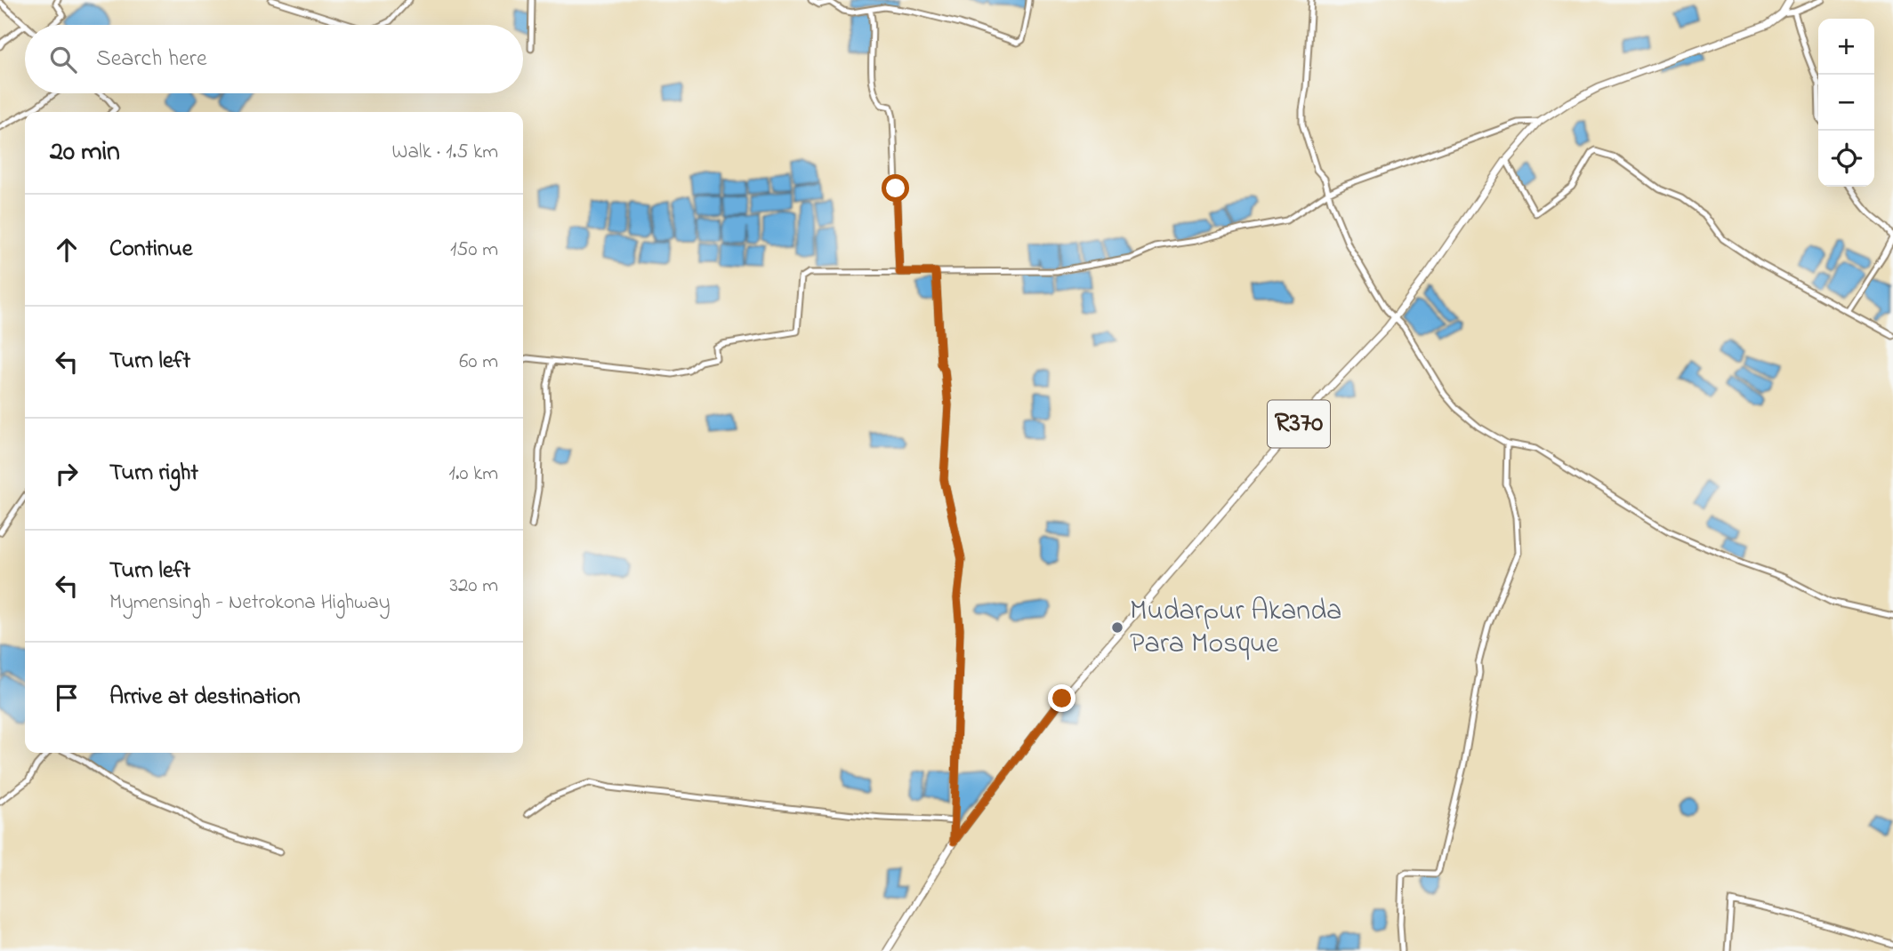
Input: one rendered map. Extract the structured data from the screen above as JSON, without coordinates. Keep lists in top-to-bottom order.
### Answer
{
  "streets": {
    "main road": ["R370"]
  },
  "places": ["Mudarpur Akanda Para Mosque"],
  "page": {
    "map_buttons": ["+", "−"],
    "search": "Search here",
    "heading": ["20 min", "Walk · 1.5 km"],
    "list": [
      ["Continue", "150 m"],
      ["Turn left", "60 m"],
      ["Turn right", "1.0 km"],
      ["Turn left", "Mymensingh - Netrokona Highway", "320 m"],
      "Arrive at destination"
    ]
  }
}
